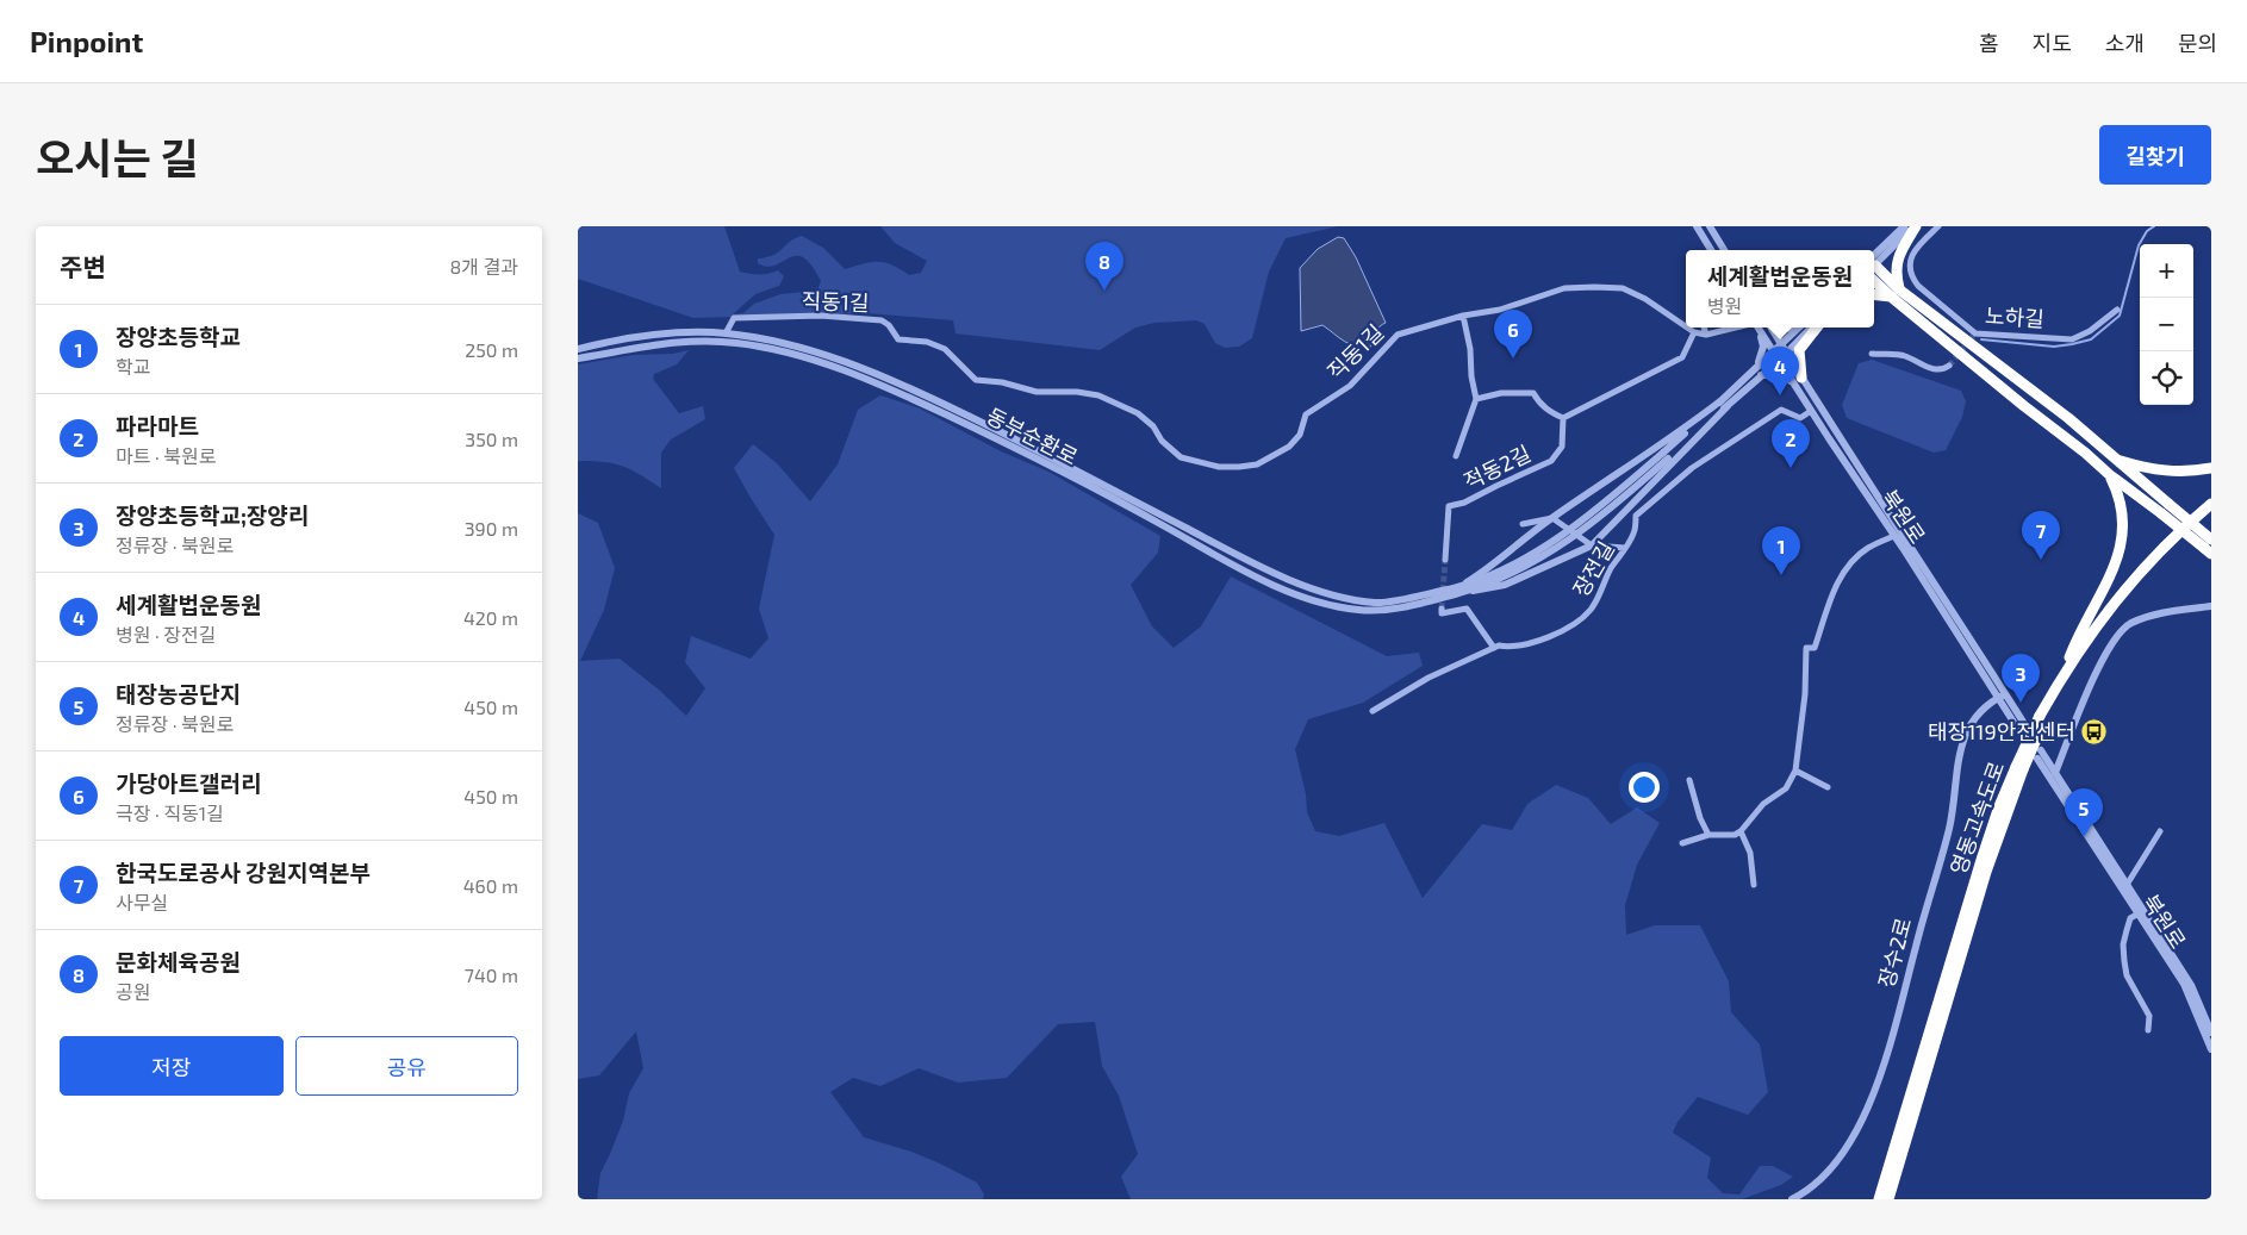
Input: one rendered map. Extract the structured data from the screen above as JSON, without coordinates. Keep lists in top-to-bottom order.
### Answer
{
  "streets": {
    "highway": ["영동고속도로"],
    "street": [
      "직동1길",
      "노하길",
      "동부순환로",
      "적동2길",
      "북원로",
      "장전길",
      "장수2로"
    ]
  },
  "crossings": [
    ["직동1길", "동부순환로"],
    ["북원로", "장전길"],
    ["북원로", "장수2로"]
  ],
  "places": {
    "bus stop": ["태장119안전센터"]
  },
  "page": {
    "header": "Pinpoint",
    "nav": [
      "홈",
      "지도",
      "소개",
      "문의"
    ],
    "title": "오시는 길",
    "buttons": [
      "길찾기",
      ["저장", "공유"]
    ],
    "heading": ["주변", "8개 결과"],
    "pins": [
      "8",
      "6",
      "4",
      "2",
      "7",
      "1",
      "3",
      "5"
    ],
    "map_buttons": ["+", "−"],
    "popup": ["세계활법운동원", "병원"],
    "list": [
      {
        "mark": "1",
        "name": "장양초등학교",
        "note": "학교",
        "value": "250 m"
      },
      {
        "mark": "2",
        "name": "파라마트",
        "note": "마트 · 북원로",
        "value": "350 m"
      },
      {
        "mark": "3",
        "name": "장양초등학교;장양리",
        "note": "정류장 · 북원로",
        "value": "390 m"
      },
      {
        "mark": "4",
        "name": "세계활법운동원",
        "note": "병원 · 장전길",
        "value": "420 m"
      },
      {
        "mark": "5",
        "name": "태장농공단지",
        "note": "정류장 · 북원로",
        "value": "450 m"
      },
      {
        "mark": "6",
        "name": "가당아트갤러리",
        "note": "극장 · 직동1길",
        "value": "450 m"
      },
      {
        "mark": "7",
        "name": "한국도로공사 강원지역본부",
        "note": "사무실",
        "value": "460 m"
      },
      {
        "mark": "8",
        "name": "문화체육공원",
        "note": "공원",
        "value": "740 m"
      }
    ]
  }
}
